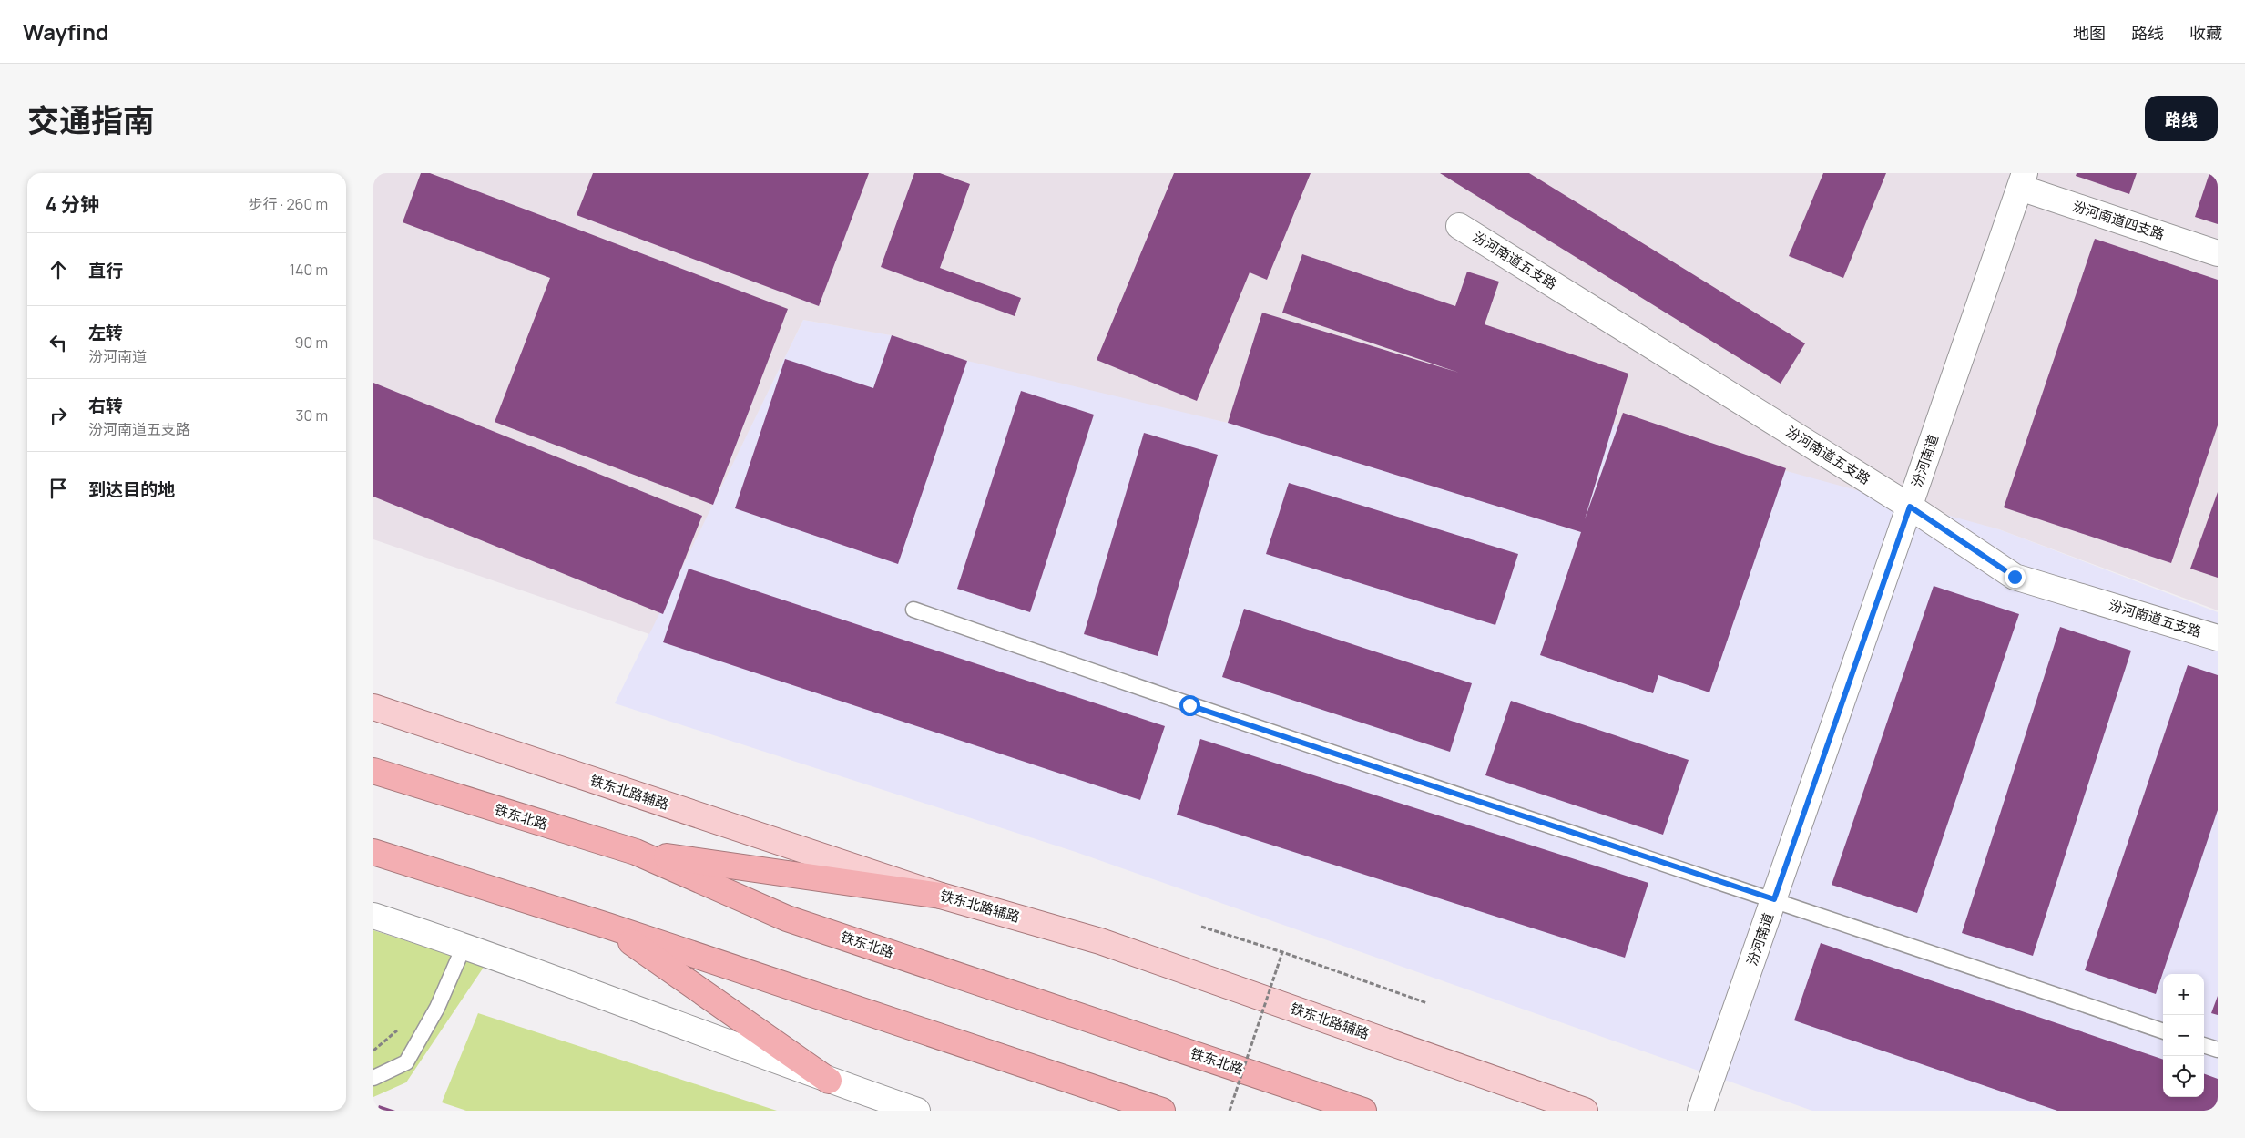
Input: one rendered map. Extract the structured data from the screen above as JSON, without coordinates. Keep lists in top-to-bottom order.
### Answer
{
  "streets": {
    "highway": ["铁东北路"],
    "main road": ["铁东北路辅路"],
    "street": ["汾河南道四支路", "汾河南道五支路", "汾河南道"]
  },
  "crossings": [
    ["汾河南道四支路", "汾河南道"],
    ["汾河南道五支路", "汾河南道"]
  ],
  "page": {
    "header": "Wayfind",
    "nav": ["地图", "路线", "收藏"],
    "title": "交通指南",
    "buttons": "路线",
    "heading": ["4 分钟", "步行 · 260 m"],
    "list": [
      ["直行", "140 m"],
      ["左转", "汾河南道", "90 m"],
      ["右转", "汾河南道五支路", "30 m"],
      "到达目的地"
    ],
    "map_buttons": ["+", "−"]
  }
}
